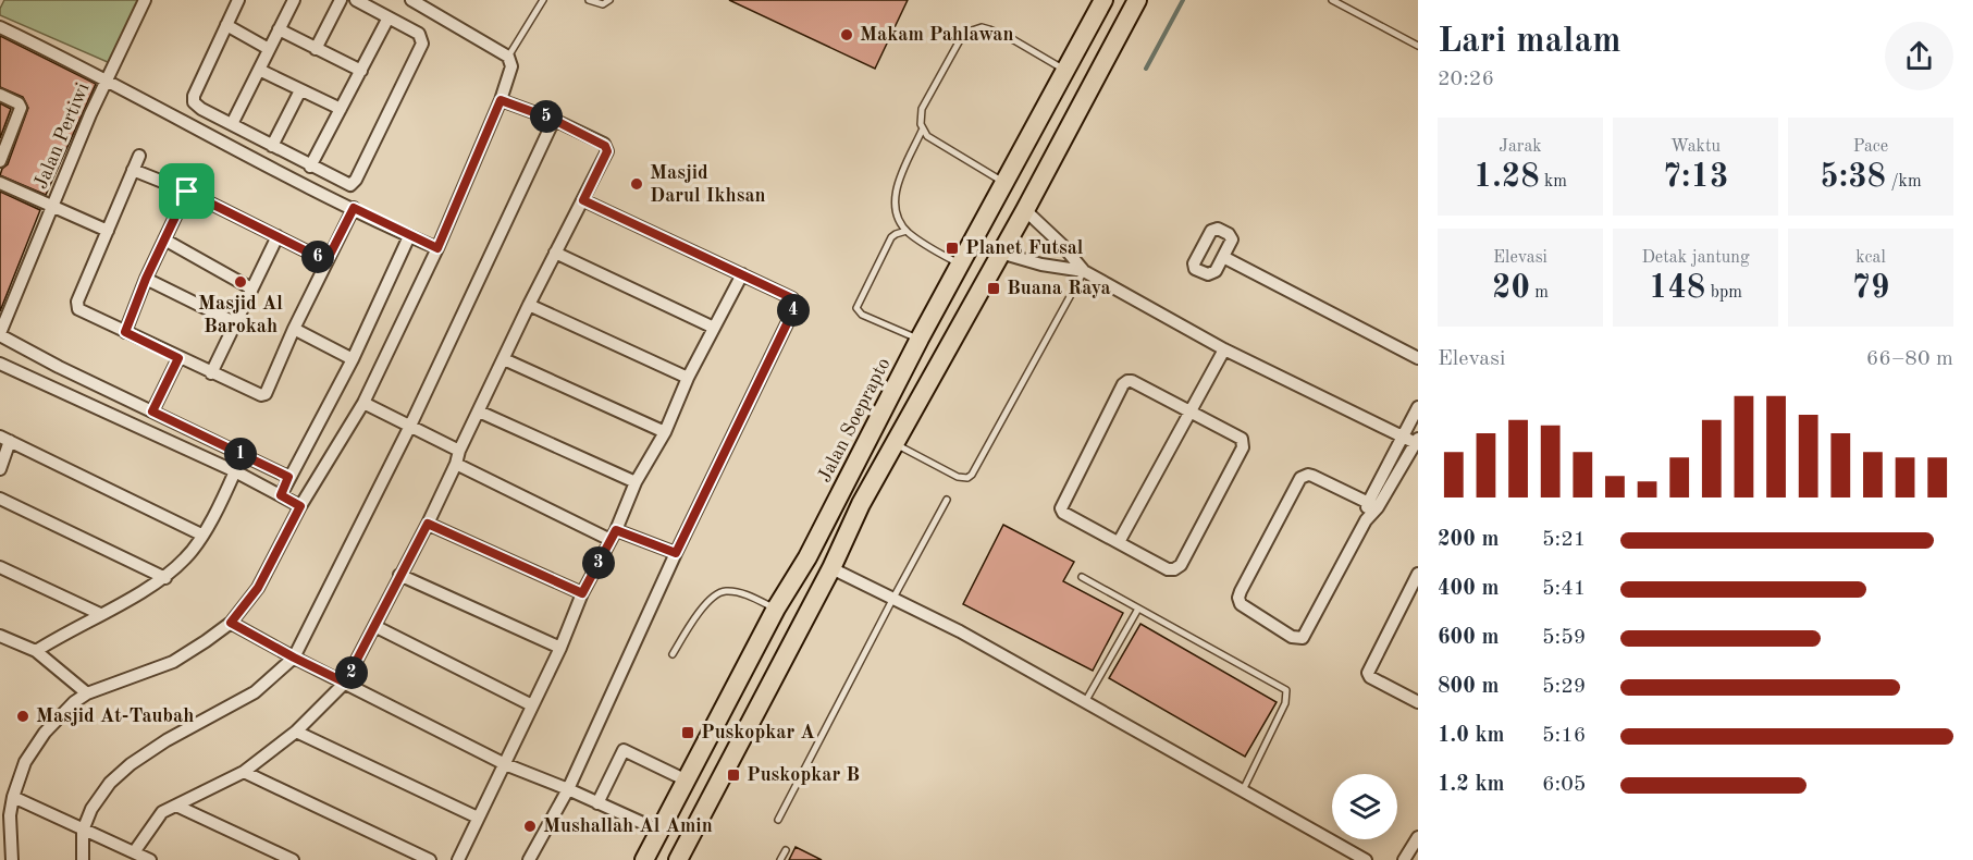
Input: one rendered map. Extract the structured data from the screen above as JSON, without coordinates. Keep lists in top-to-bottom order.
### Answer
{
  "streets": {
    "highway": ["Jalan Soeprapto"],
    "street": ["Jalan Pertiwi"]
  },
  "places": {
    "other": [
      "Makam Pahlawan",
      "Masjid Darul Ikhsan",
      "Masjid Al Barokah",
      "Masjid At-Taubah",
      "Mushallah Al Amin"
    ],
    "transit": [
      "Planet Futsal",
      "Buana Raya",
      "Puskopkar A",
      "Puskopkar B"
    ]
  },
  "page": {
    "heading": ["Lari malam", "20:26"],
    "pins": [
      "5",
      "6",
      "4",
      "1",
      "3",
      "2"
    ],
    "stats": [
      ["Jarak", "1.28 km"],
      ["Waktu", "7:13"],
      ["Pace", "5:38 /km"],
      ["Elevasi", "20 m"],
      ["Detak jantung", "148 bpm"],
      ["kcal", "79"]
    ],
    "chart": ["Elevasi", "66–80 m"],
    "list": [
      {
        "name": "200 m",
        "note": "5:21"
      },
      {
        "name": "400 m",
        "note": "5:41"
      },
      {
        "name": "600 m",
        "note": "5:59"
      },
      {
        "name": "800 m",
        "note": "5:29"
      },
      {
        "name": "1.0 km",
        "note": "5:16"
      },
      {
        "name": "1.2 km",
        "note": "6:05"
      }
    ]
  }
}
